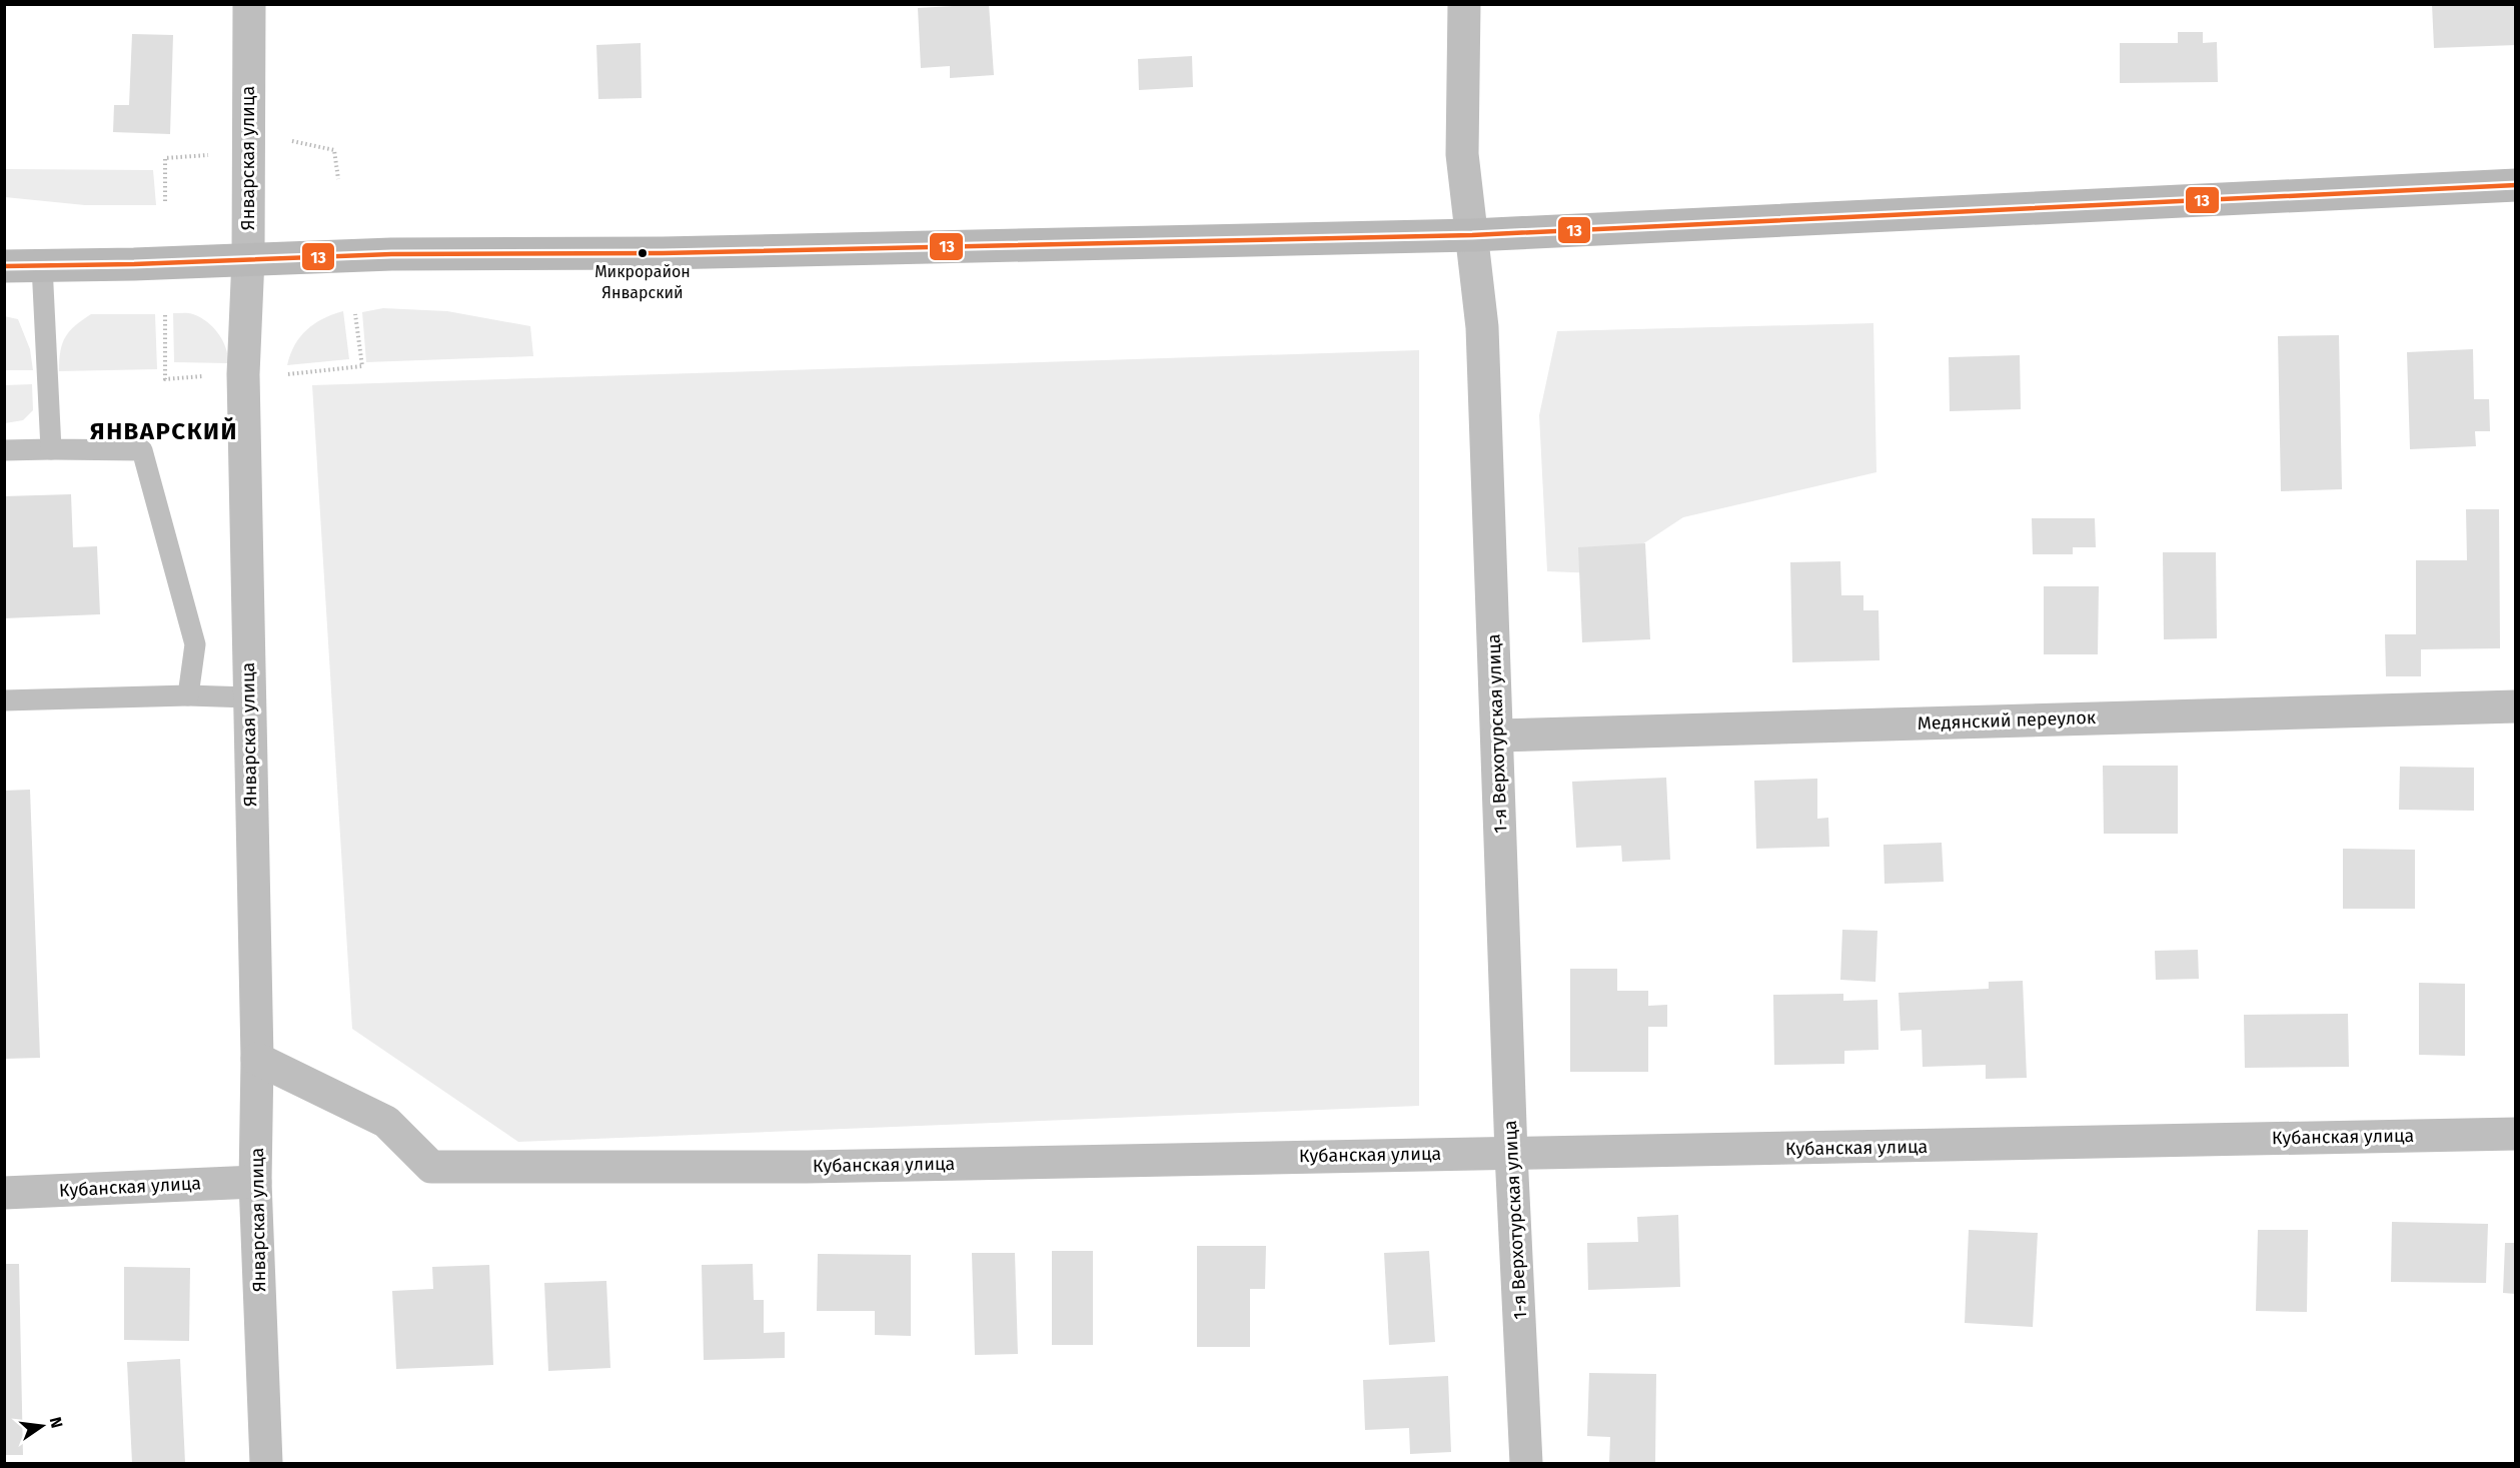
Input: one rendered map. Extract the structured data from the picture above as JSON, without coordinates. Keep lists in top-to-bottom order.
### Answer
{
  "streets": {
    "street": [
      "Январская улица",
      "Медянский переулок",
      "1-я Верхотурская улица",
      "Кубанская улица"
    ]
  },
  "crossings": [
    ["Январская улица", "Кубанская улица"],
    ["Медянский переулок", "1-я Верхотурская улица"],
    ["1-я Верхотурская улица", "Кубанская улица"]
  ],
  "districts": ["ЯНВАРСКИЙ"],
  "places": ["Микрорайон Январский"],
  "lines": ["transit line 13"],
  "north": "right"
}
